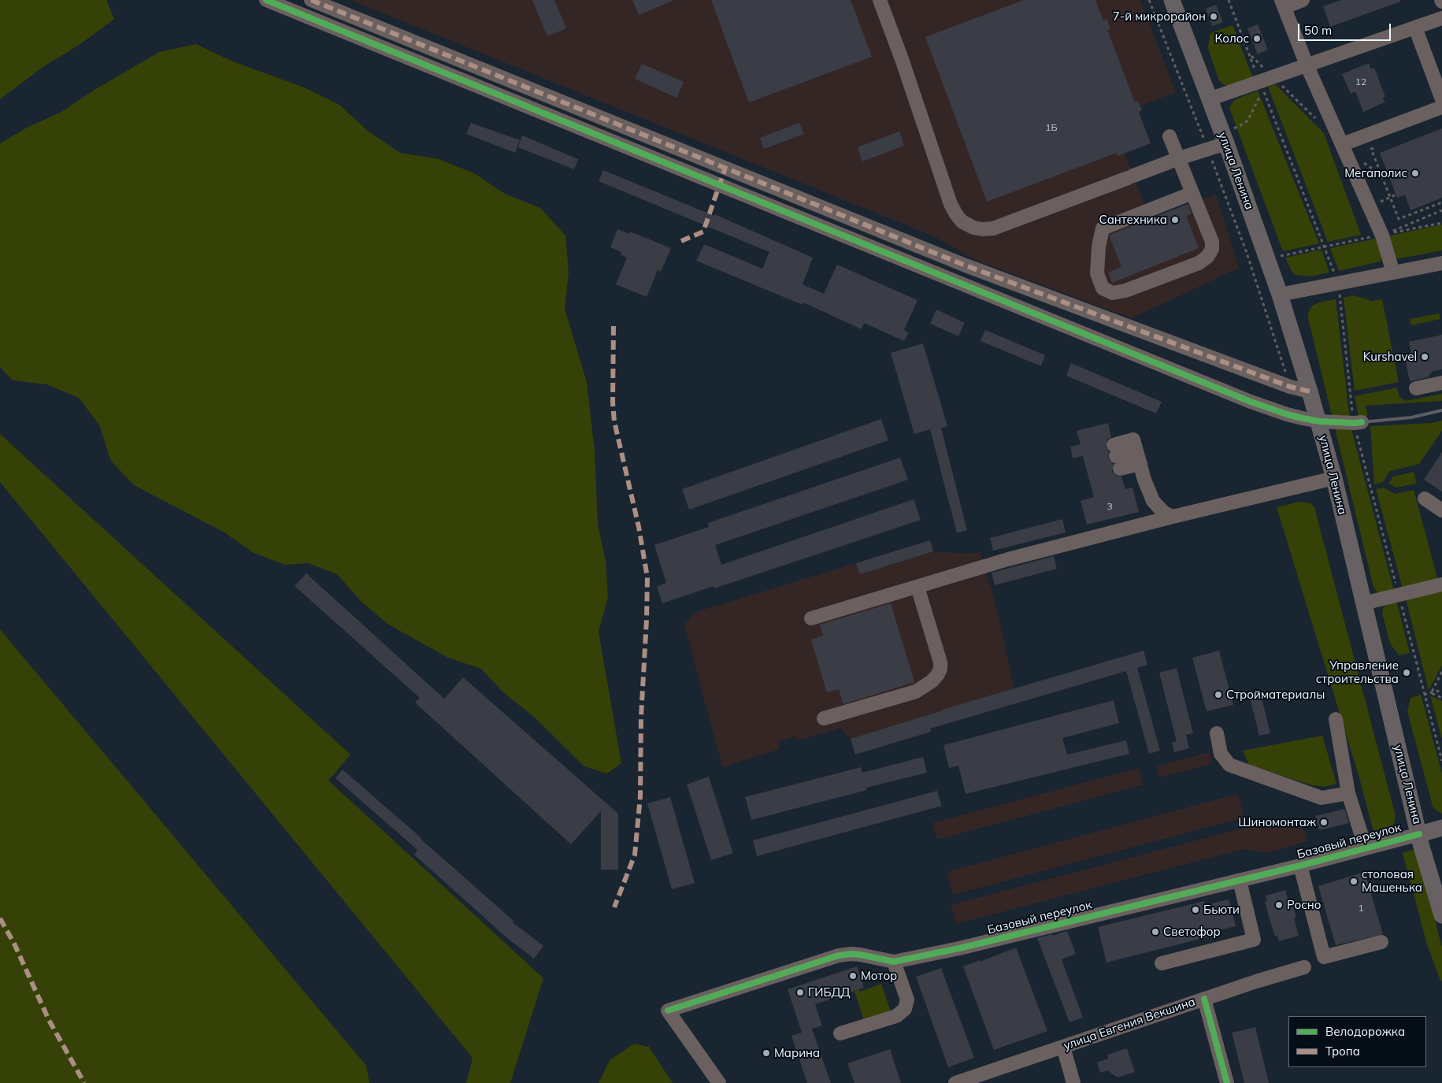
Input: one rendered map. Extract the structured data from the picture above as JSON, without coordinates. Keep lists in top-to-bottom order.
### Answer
{
  "streets": {
    "main road": ["улица Ленина"],
    "street": ["Базовый переулок", "улица Евгения Векшина"]
  },
  "crossings": [
    ["улица Ленина", "Базовый переулок"]
  ],
  "places": [
    "7-й микрорайон",
    "Колос",
    "Мегаполис",
    "Сантехника",
    "Kurshavel",
    "Управление строительства",
    "Стройматериалы",
    "Шиномонтаж",
    "cтоловая Машенька",
    "Росно",
    "Бьюти",
    "Светофор",
    "Мотор",
    "ГИБДД",
    "Марина"
  ],
  "house_numbers": [
    "12",
    "1Б",
    "3",
    "1"
  ],
  "legend": ["Велодорожка", "Тропа"],
  "scale_bar": "50 m"
}
